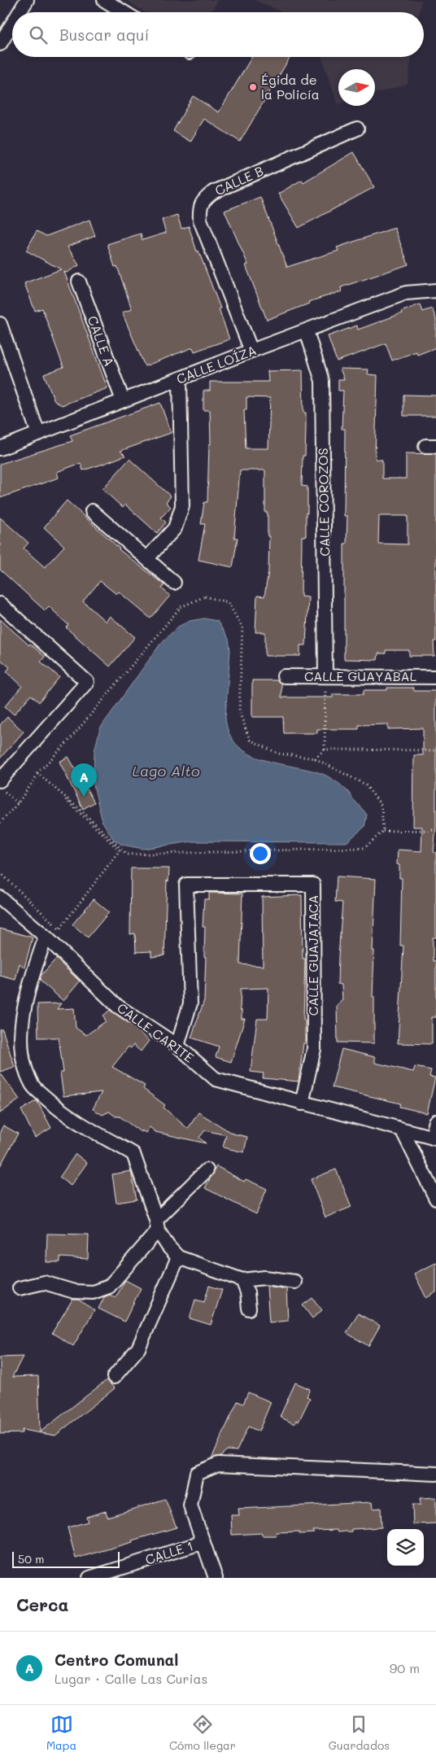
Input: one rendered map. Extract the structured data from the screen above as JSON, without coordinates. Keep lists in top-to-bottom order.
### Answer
{
  "streets": {
    "street": [
      "CALLE B",
      "CALLE A",
      "CALLE LOÍZA",
      "CALLE COROZOS",
      "CALLE GUAYABAL",
      "CALLE GUAJATACA",
      "CALLE CARITE",
      "CALLE 1"
    ]
  },
  "crossings": [
    ["CALLE B", "CALLE LOÍZA"],
    ["CALLE A", "CALLE LOÍZA"],
    ["CALLE LOÍZA", "CALLE COROZOS"],
    ["CALLE COROZOS", "CALLE GUAYABAL"],
    ["CALLE GUAJATACA", "CALLE CARITE"]
  ],
  "water": ["Lago Alto"],
  "places": ["Égida de la Policía"],
  "scale_bar": "50 m",
  "north": "right",
  "page": {
    "search": "Buscar aquí",
    "pins": "A",
    "scale": "50 m",
    "heading": "Cerca",
    "list": [
      {
        "mark": "A",
        "name": "Centro Comunal",
        "note": "Lugar · Calle Las Curias",
        "value": "90 m"
      }
    ],
    "nav": ["Mapa", "Cómo llegar", "Guardados"]
  }
}
